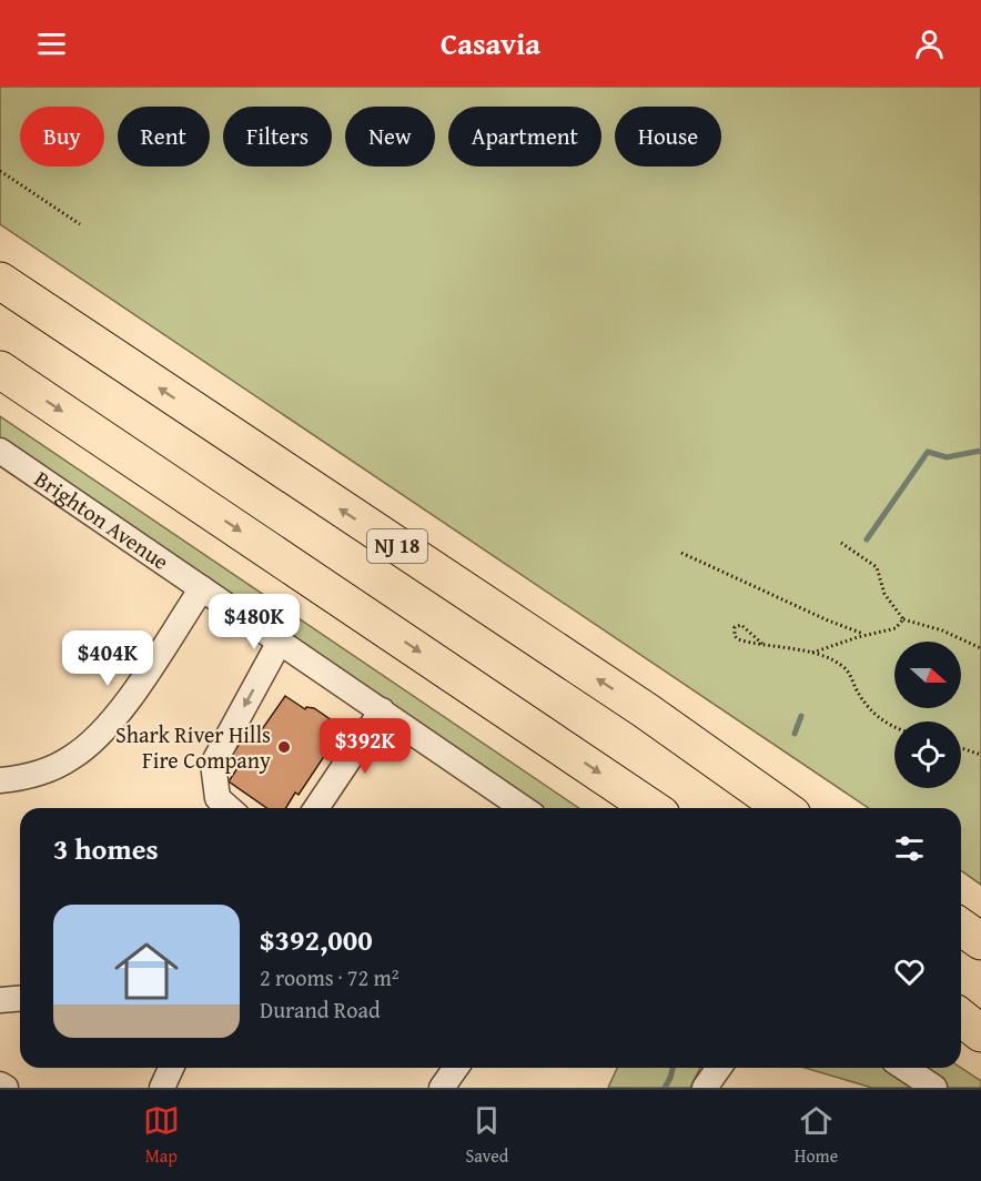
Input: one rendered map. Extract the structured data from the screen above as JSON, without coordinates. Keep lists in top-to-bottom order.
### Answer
{
  "streets": {
    "highway": ["NJ 18"],
    "street": ["Brighton Avenue"]
  },
  "places": ["Shark River Hills Fire Company"],
  "north": "right",
  "page": {
    "header": "Casavia",
    "chip": [
      "Buy",
      "Rent",
      "Filters",
      "New",
      "Apartment",
      "House"
    ],
    "price": ["$480K", "$404K", "$392K"],
    "heading": "3 homes",
    "list": [
      {
        "name": "$392,000",
        "note": "2 rooms · 72 m² · Durand Road"
      }
    ],
    "tabs": ["Map", "Saved", "Home"]
  }
}
